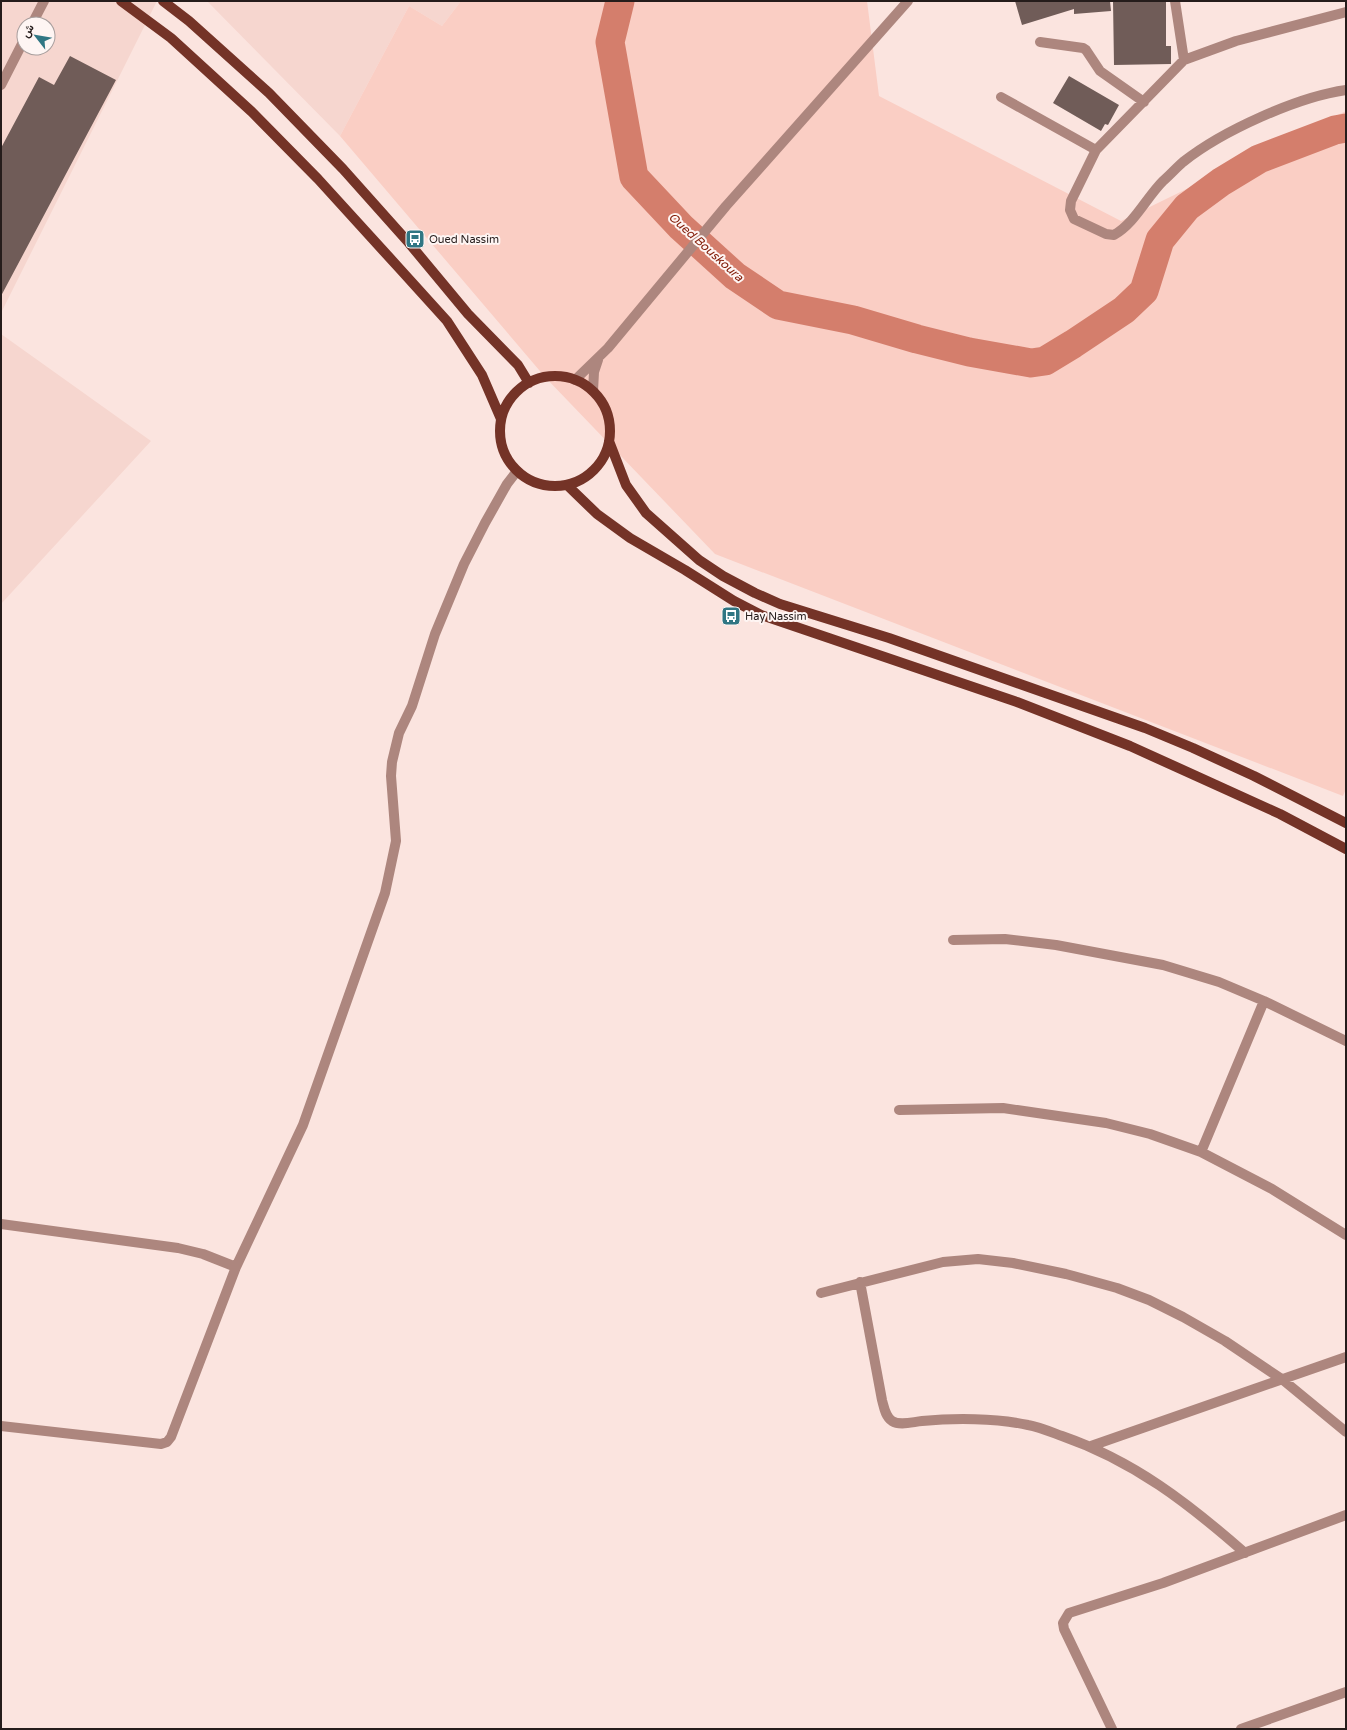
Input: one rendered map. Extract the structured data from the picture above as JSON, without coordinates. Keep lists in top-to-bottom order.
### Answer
{
  "water": ["Oued Bouskoura"],
  "places": {
    "bus stop": ["Oued Nassim", "Hay Nassim"]
  },
  "north": "top left"
}
